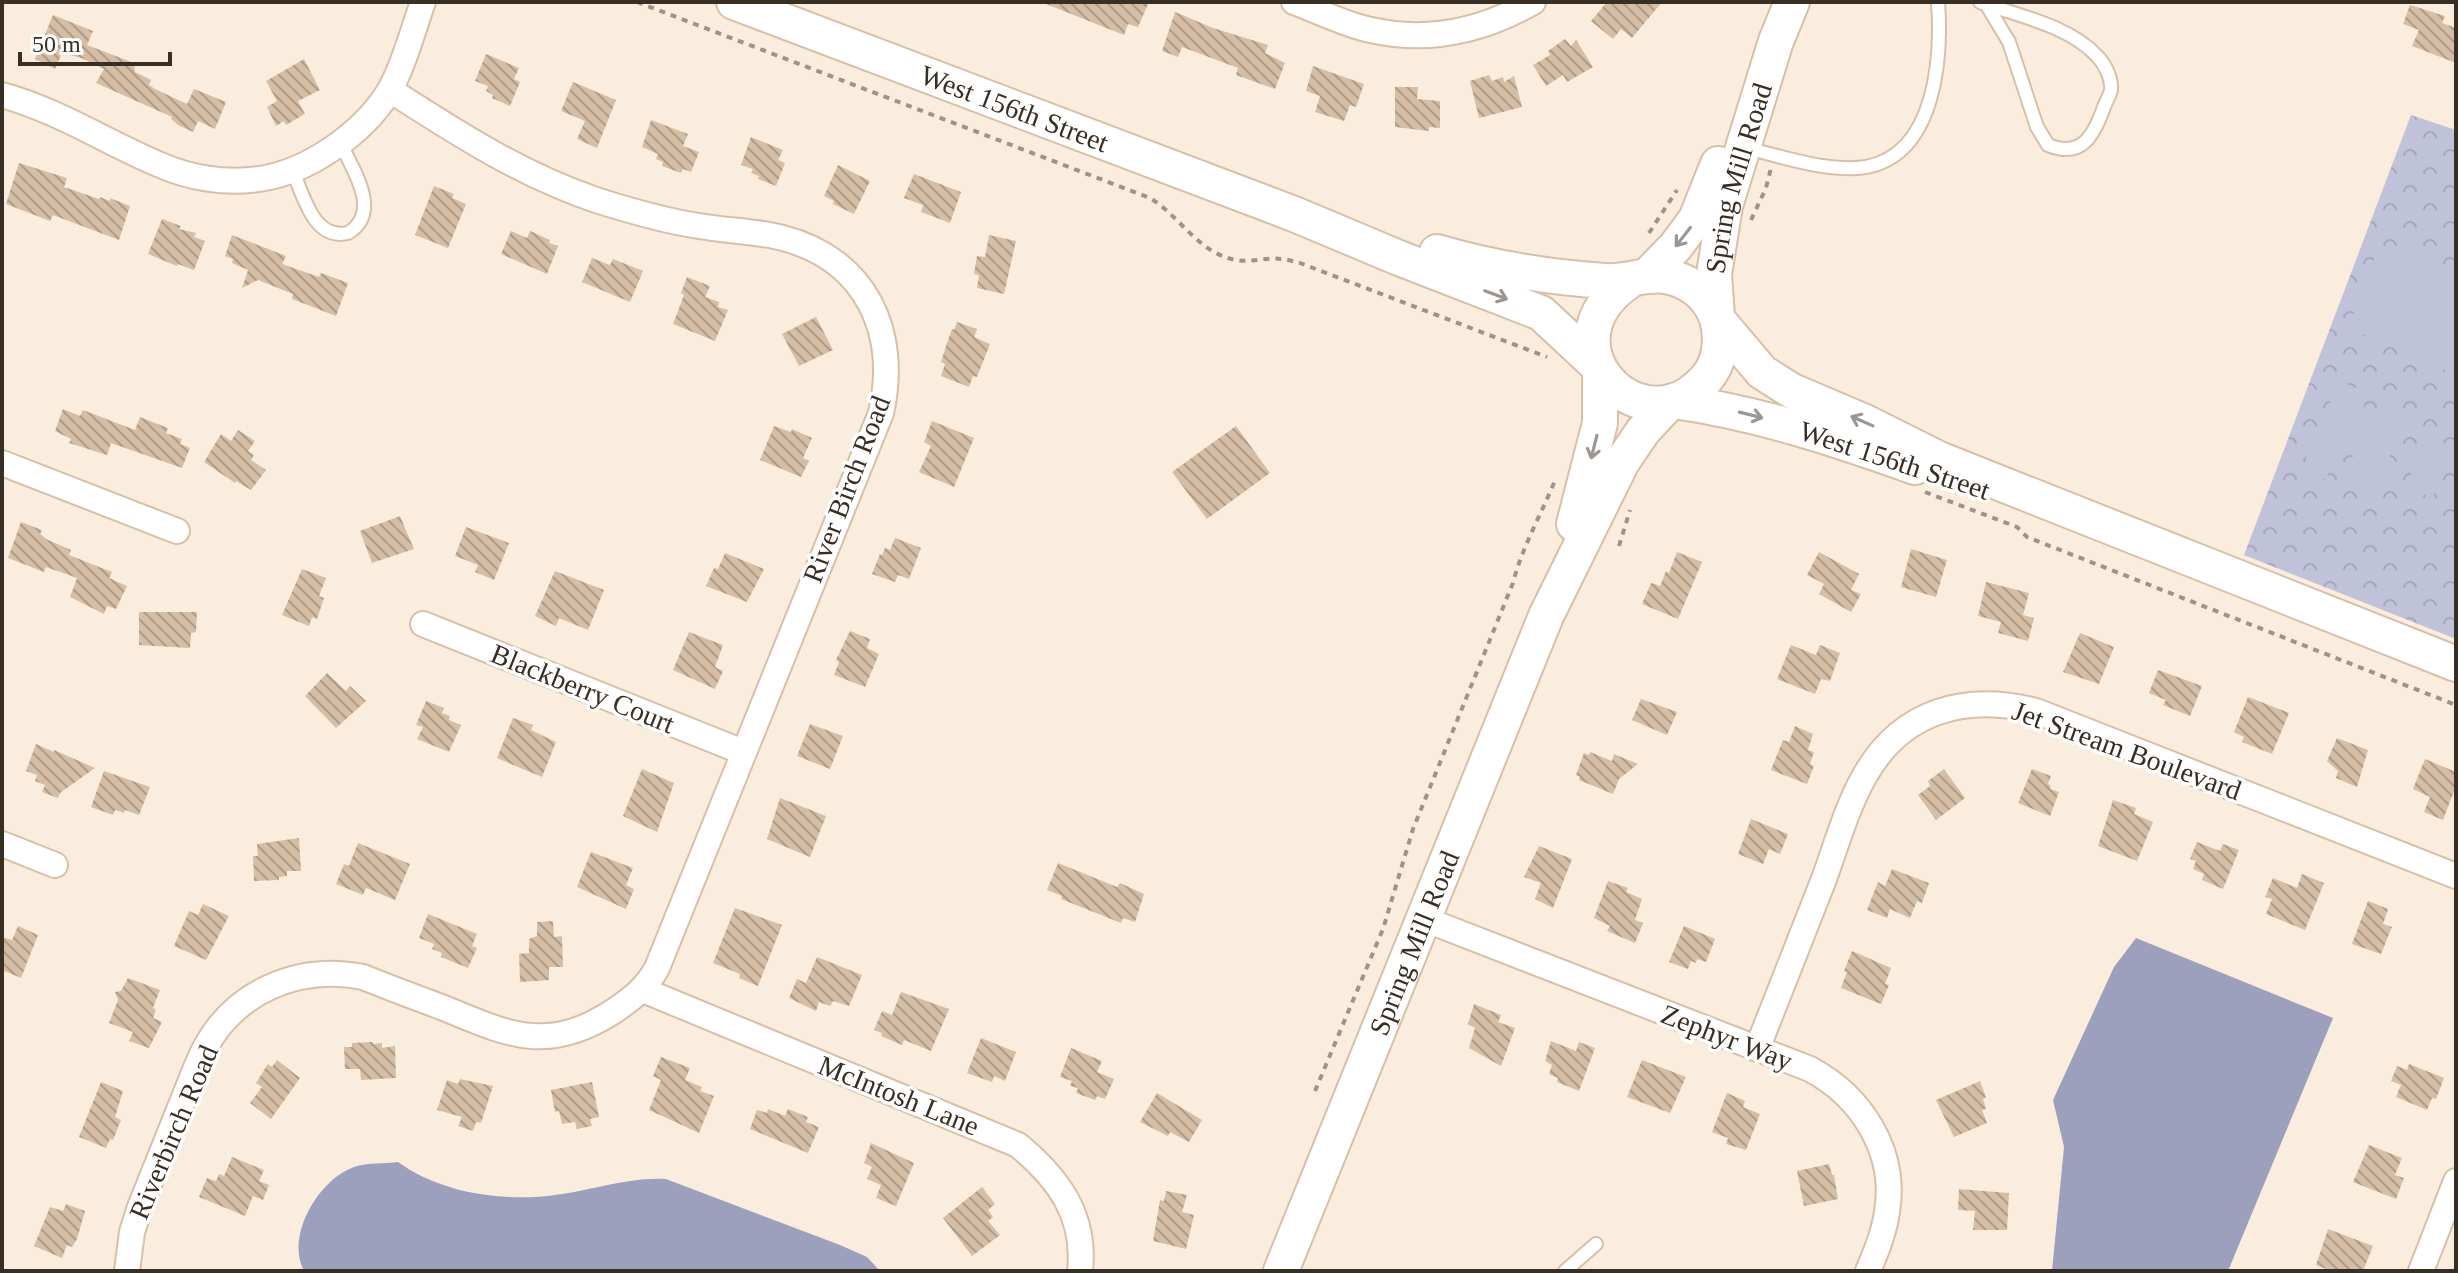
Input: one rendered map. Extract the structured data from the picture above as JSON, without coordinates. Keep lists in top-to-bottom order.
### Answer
{
  "streets": {
    "street": [
      "West 156th Street",
      "Spring Mill Road",
      "River Birch Road",
      "Blackberry Court",
      "Jet Stream Boulevard",
      "Zephyr Way",
      "McIntosh Lane",
      "Riverbirch Road"
    ]
  },
  "crossings": [
    ["West 156th Street", "Spring Mill Road"],
    ["Spring Mill Road", "Zephyr Way"],
    ["River Birch Road", "Blackberry Court"],
    ["River Birch Road", "McIntosh Lane"],
    ["River Birch Road", "Riverbirch Road"],
    ["Jet Stream Boulevard", "Zephyr Way"],
    ["McIntosh Lane", "Riverbirch Road"]
  ],
  "scale_bar": "50 m"
}
